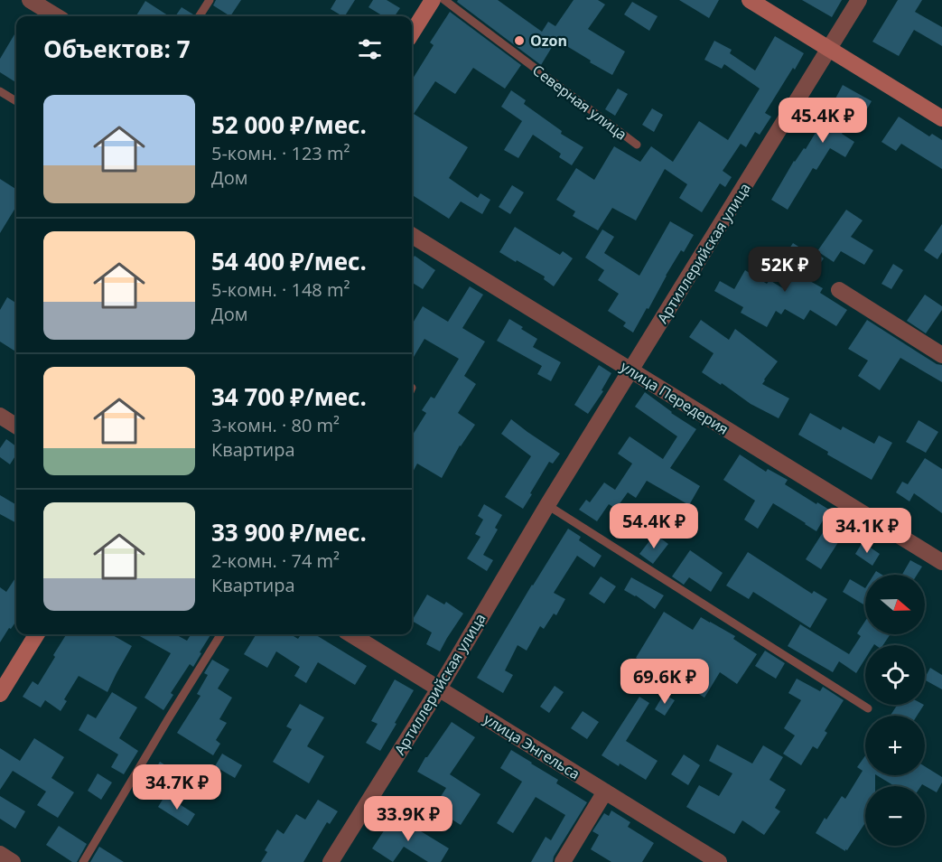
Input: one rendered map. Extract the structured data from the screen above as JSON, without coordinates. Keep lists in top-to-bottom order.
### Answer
{
  "streets": {
    "street": ["Артиллерийская улица", "улица Передерия", "улица Энгельса"],
    "lane": ["Северная улица"]
  },
  "crossings": [
    ["Артиллерийская улица", "улица Передерия"],
    ["Артиллерийская улица", "улица Энгельса"]
  ],
  "places": ["Ozon"],
  "north": "right",
  "page": {
    "heading": "Объектов: 7",
    "list": [
      {
        "name": "52 000 ₽/мес.",
        "note": "5-комн. · 123 m² · Дом"
      },
      {
        "name": "54 400 ₽/мес.",
        "note": "5-комн. · 148 m² · Дом"
      },
      {
        "name": "34 700 ₽/мес.",
        "note": "3-комн. · 80 m² · Квартира"
      },
      {
        "name": "33 900 ₽/мес.",
        "note": "2-комн. · 74 m² · Квартира"
      }
    ],
    "price": [
      "45.4K ₽",
      "52K ₽",
      "54.4K ₽",
      "34.1K ₽",
      "69.6K ₽",
      "34.7K ₽",
      "33.9K ₽"
    ],
    "map_buttons": ["+", "−"]
  }
}
